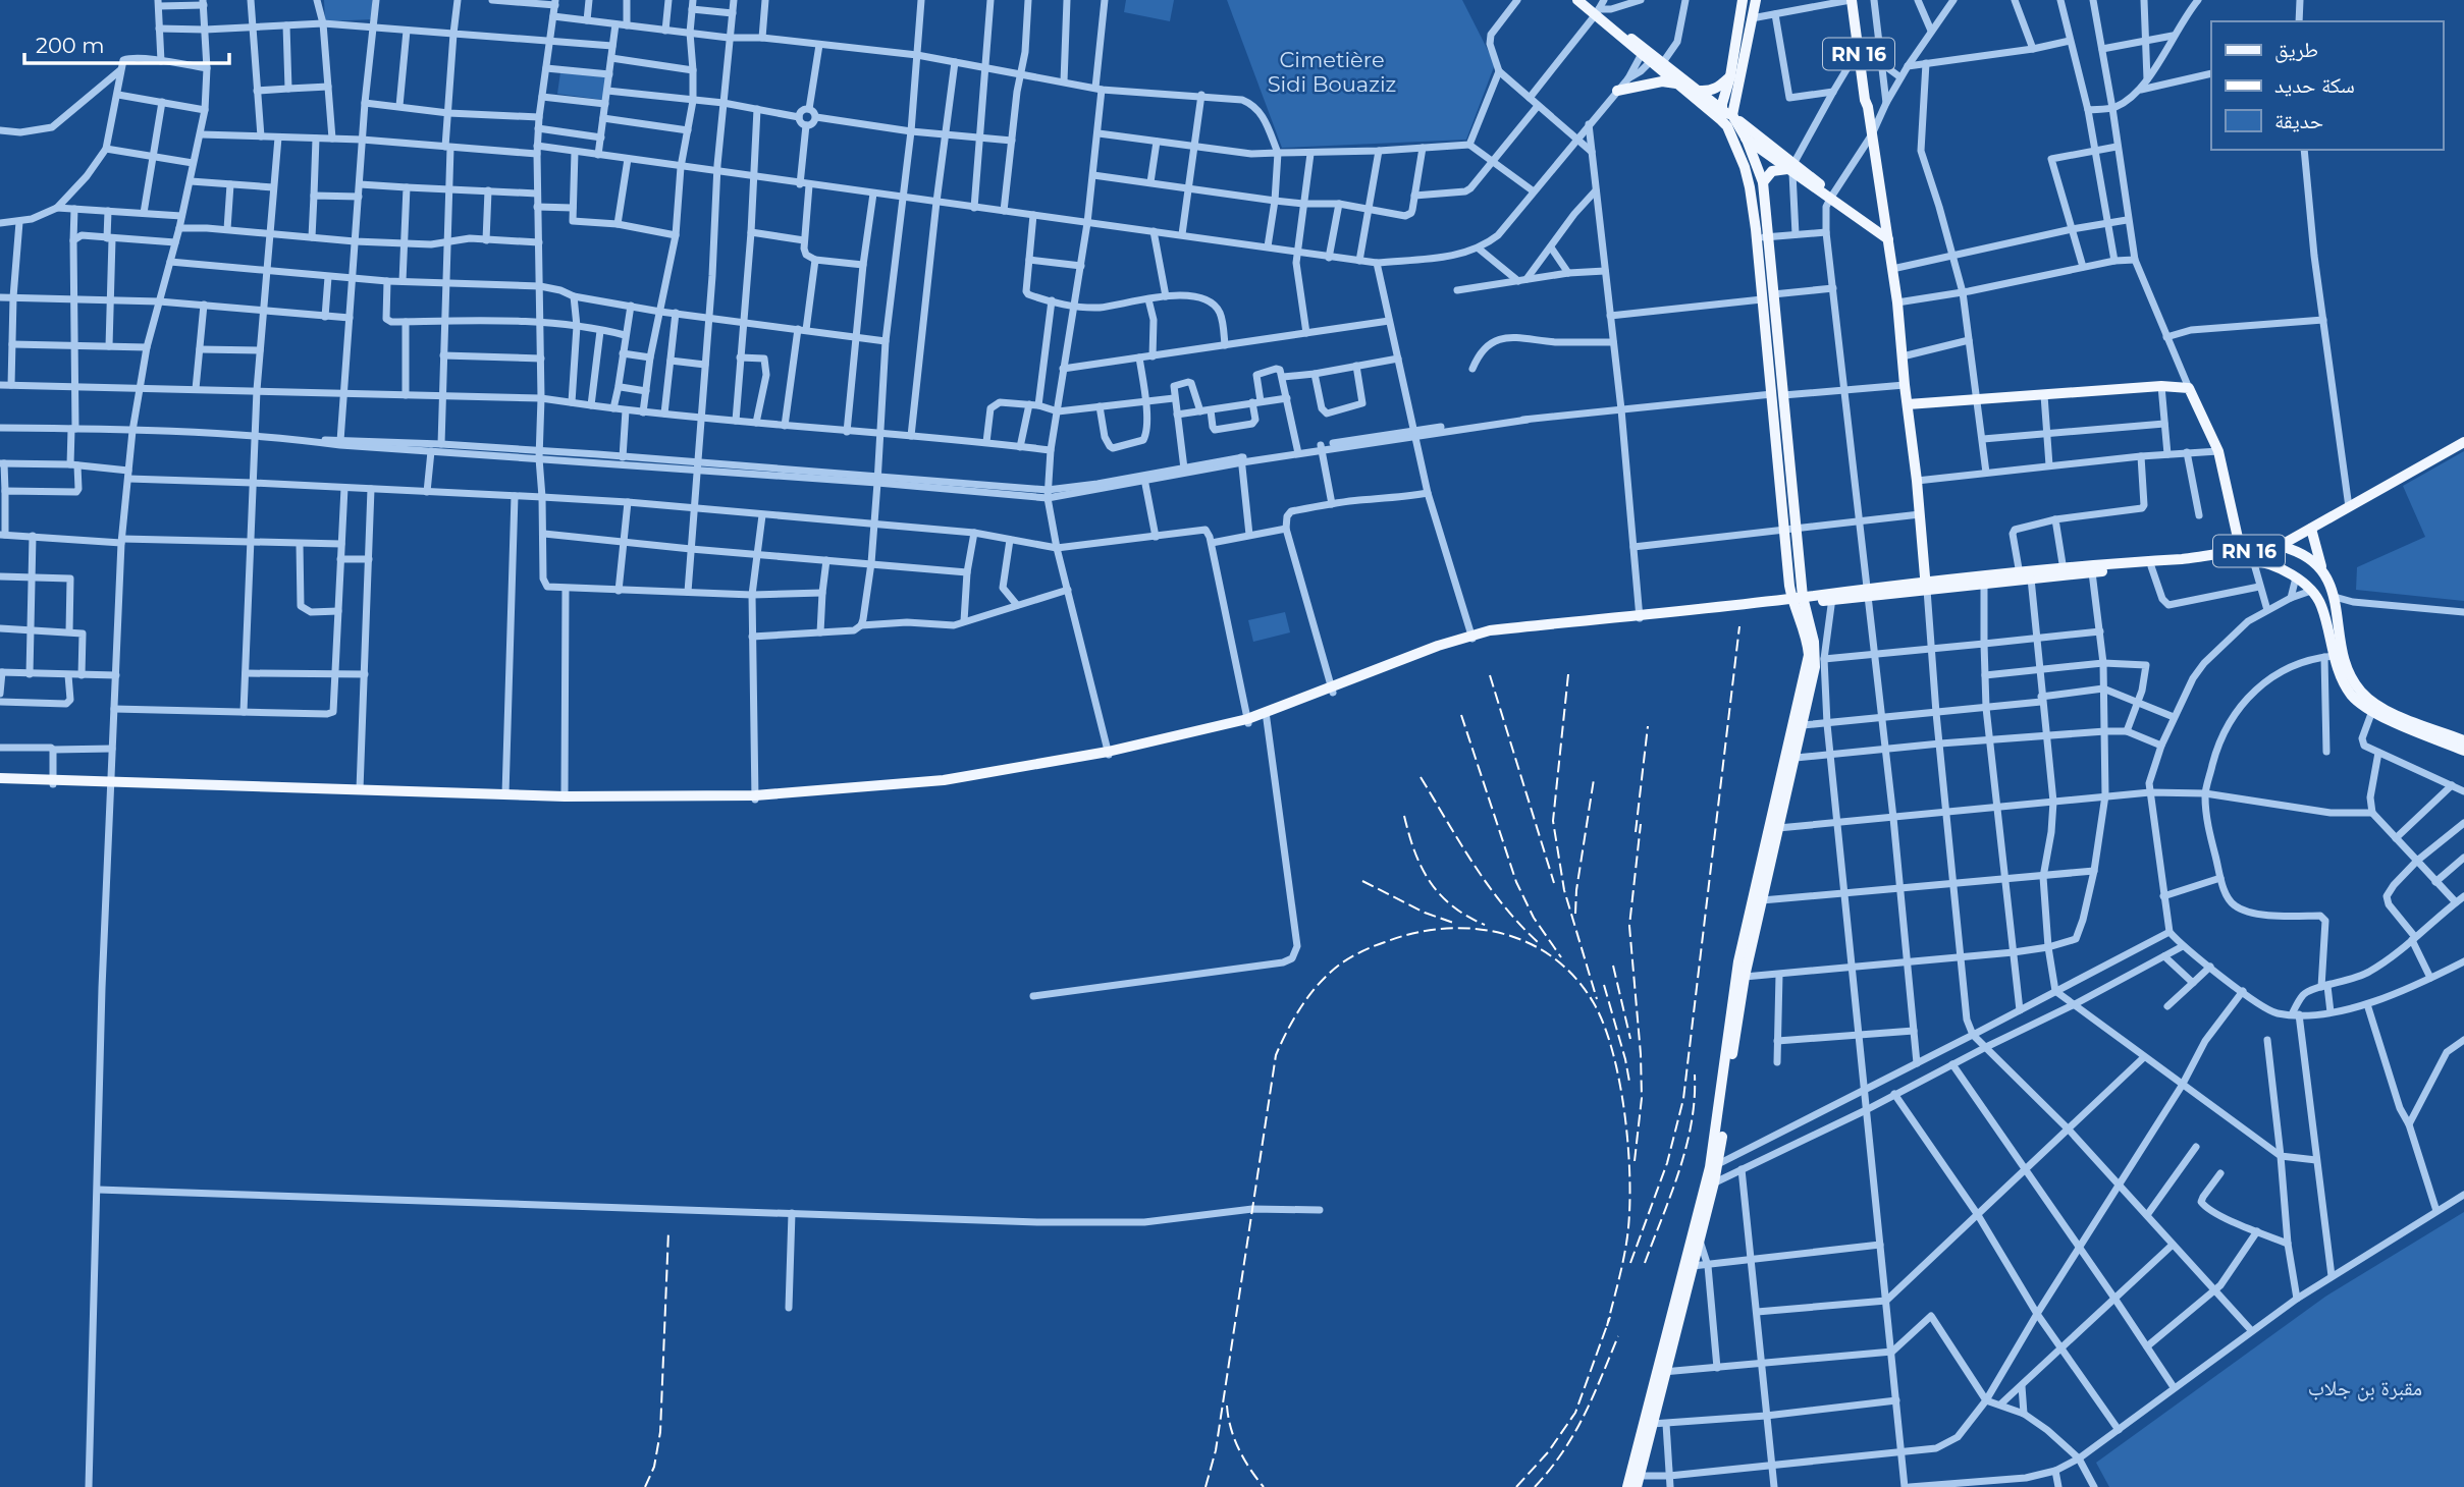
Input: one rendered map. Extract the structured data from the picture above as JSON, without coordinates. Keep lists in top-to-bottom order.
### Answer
{
  "streets": {
    "main road": ["RN 16"]
  },
  "parks": ["Cimetière Sidi Bouaziz", "مقبرة بن جلاب"],
  "legend": ["طريق", "سكة حديد", "حديقة"],
  "scale_bar": "200 m"
}
